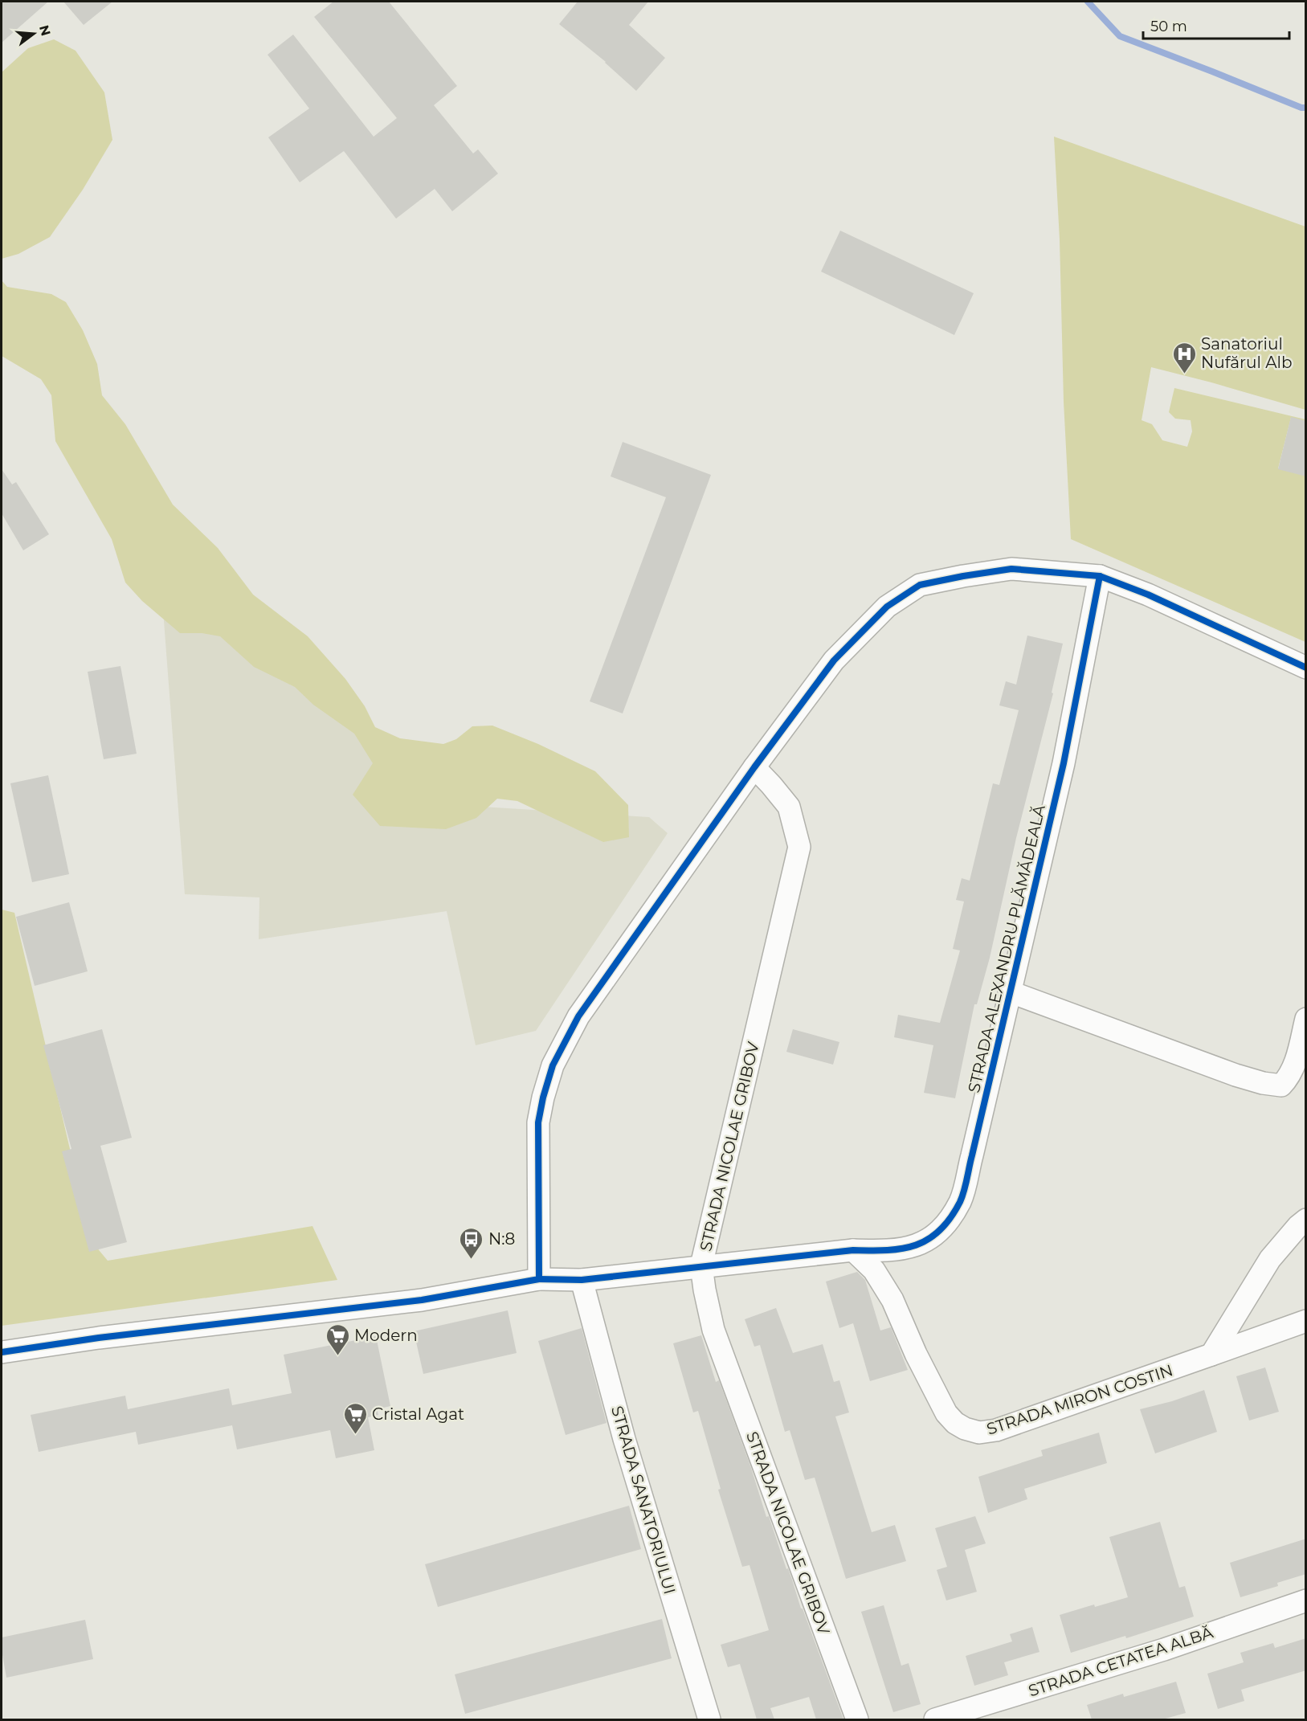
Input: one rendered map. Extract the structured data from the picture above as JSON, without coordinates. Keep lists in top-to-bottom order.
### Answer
{
  "streets": {
    "street": [
      "STRADA ALEXANDRU PLĂMĂDEALĂ",
      "STRADA NICOLAE GRIBOV",
      "STRADA MIRON COSTIN",
      "STRADA SANATORIULUI",
      "STRADA CETATEA ALBĂ"
    ]
  },
  "crossings": [
    ["STRADA ALEXANDRU PLĂMĂDEALĂ", "STRADA NICOLAE GRIBOV"],
    ["STRADA ALEXANDRU PLĂMĂDEALĂ", "STRADA MIRON COSTIN"],
    ["STRADA ALEXANDRU PLĂMĂDEALĂ", "STRADA SANATORIULUI"]
  ],
  "places": {
    "hospital": ["Sanatoriul Nufărul Alb"],
    "bus stop": ["N:8"],
    "supermarket": ["Modern", "Cristal Agat"]
  },
  "scale_bar": "50 m",
  "north": "right"
}
